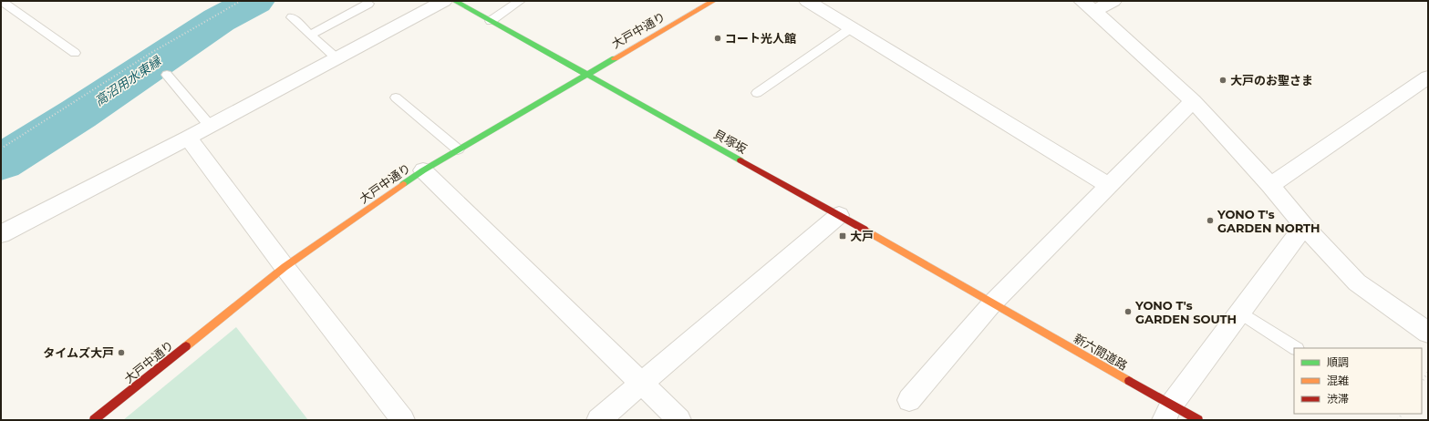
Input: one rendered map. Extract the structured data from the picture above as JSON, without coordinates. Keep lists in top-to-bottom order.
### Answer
{
  "streets": {
    "main road": ["大戸中通り", "貝塚坂", "新六間道路"]
  },
  "crossings": [
    ["大戸中通り", "貝塚坂"],
    ["貝塚坂", "新六間道路"]
  ],
  "water": ["高沼用水東縁"],
  "places": {
    "other": [
      "コート光人館",
      "大戸のお聖さま",
      "YONO T's GARDEN NORTH",
      "YONO T's GARDEN SOUTH",
      "タイムズ大戸"
    ],
    "transit": ["大戸"]
  },
  "legend": ["順調", "混雑", "渋滞"]
}
